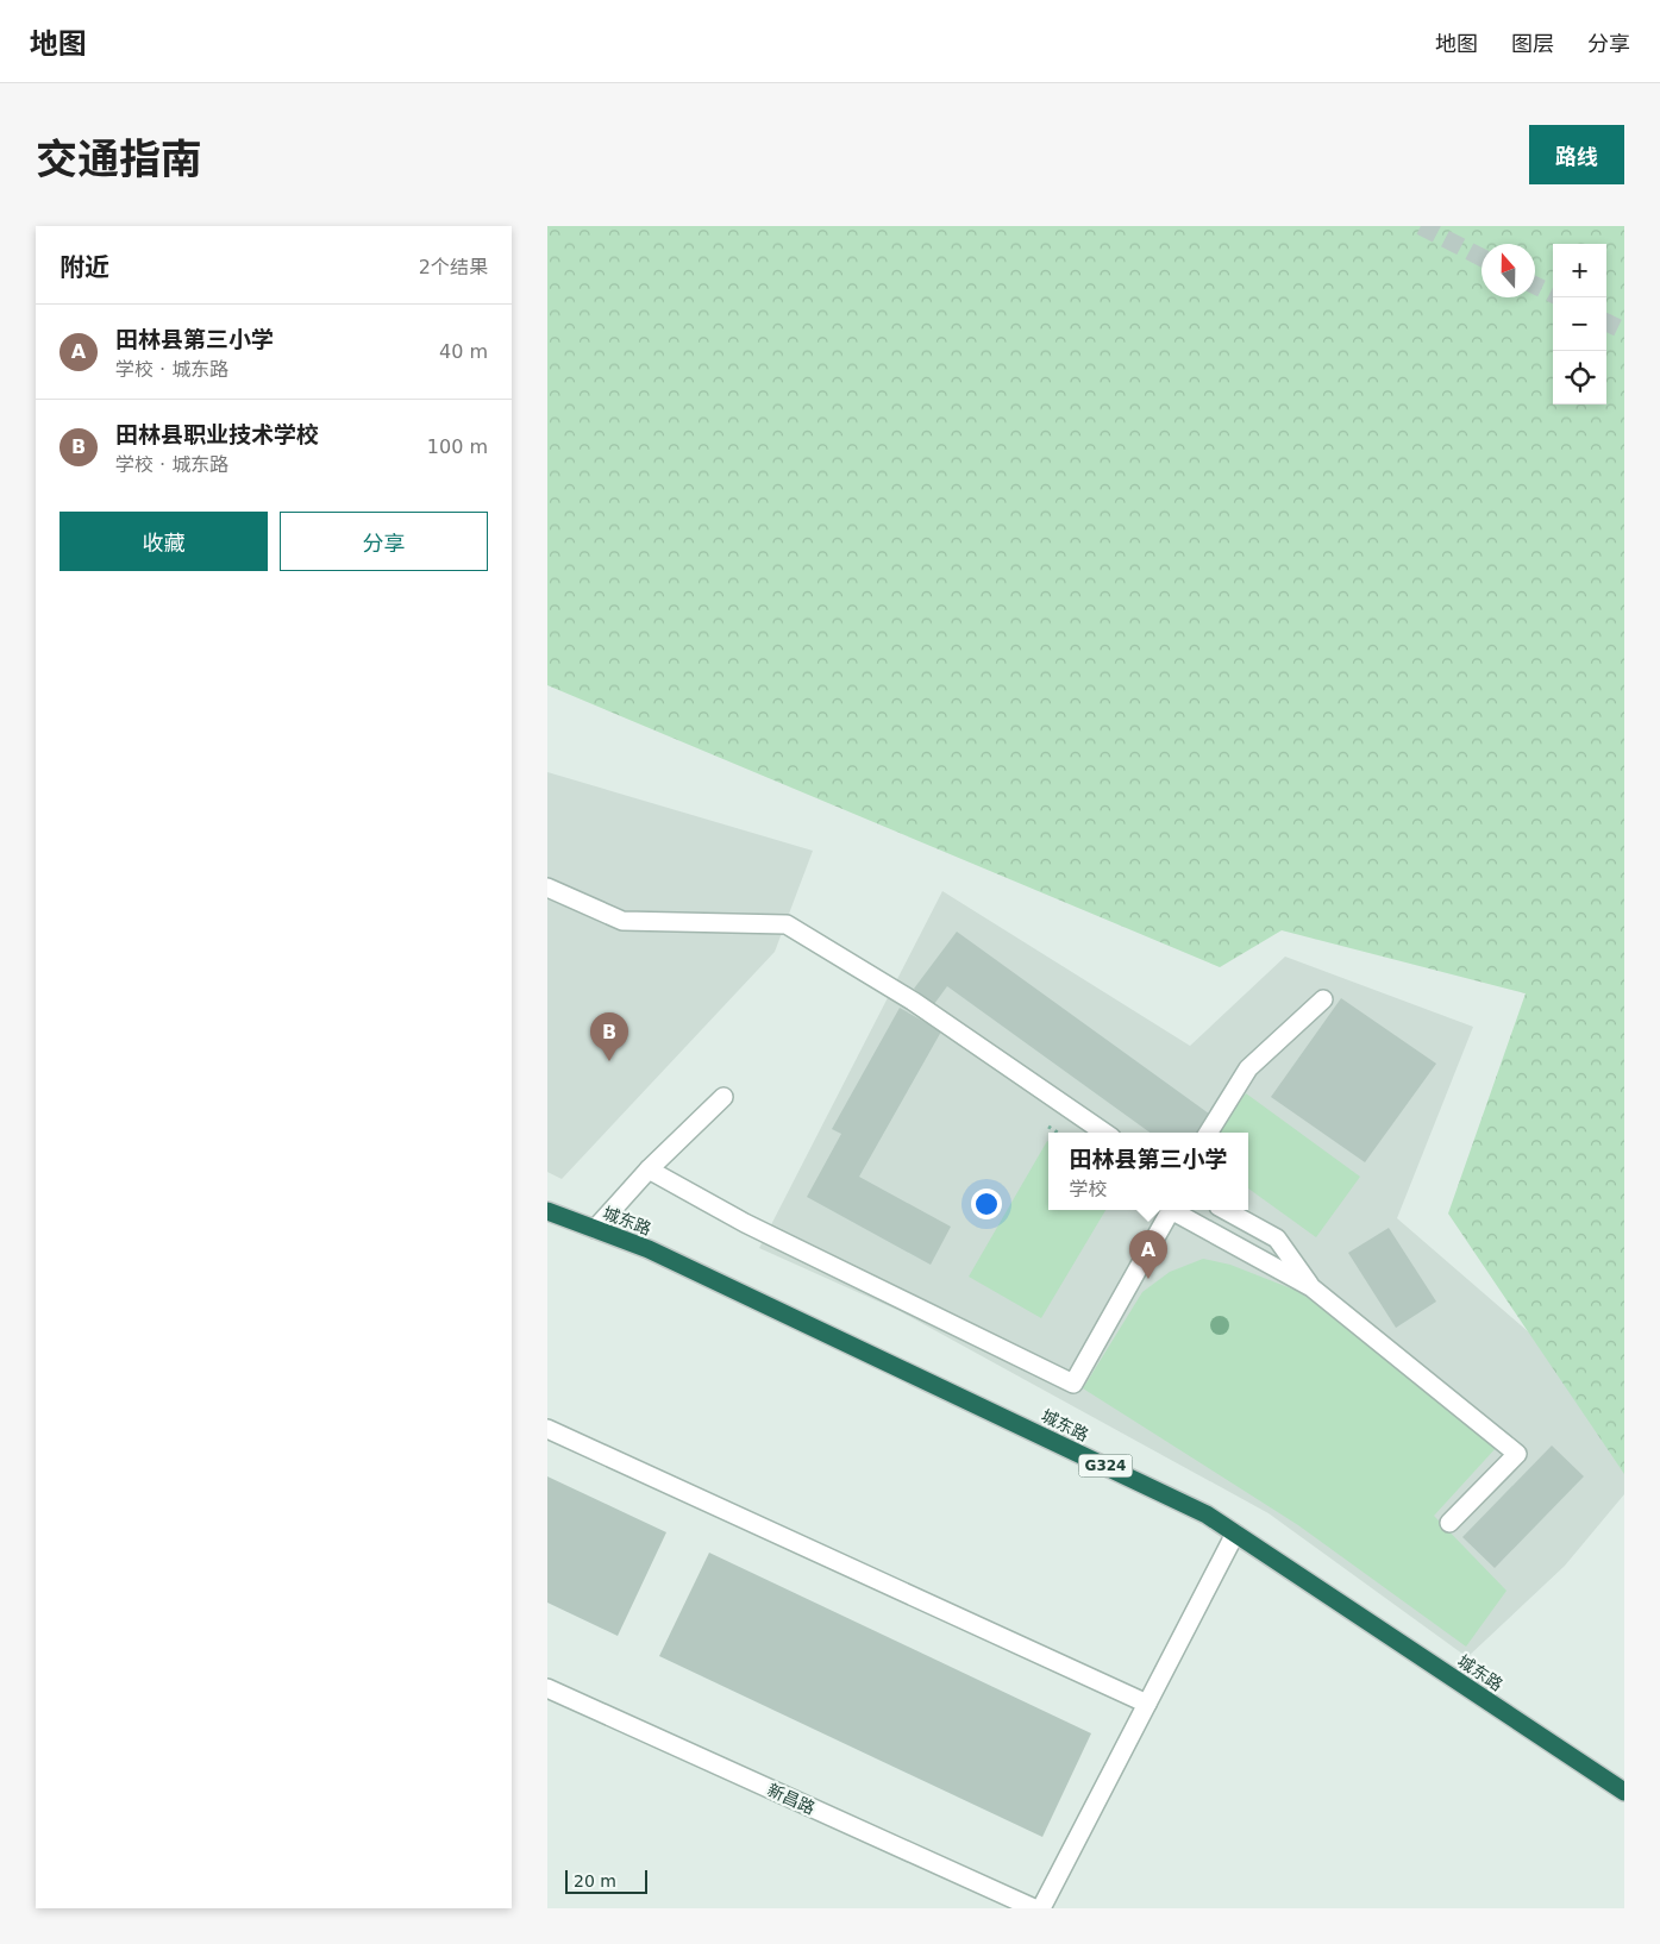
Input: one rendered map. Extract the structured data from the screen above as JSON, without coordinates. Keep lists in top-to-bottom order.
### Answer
{
  "streets": {
    "highway": ["城东路", "G324"],
    "street": ["新昌路"]
  },
  "scale_bar": "20 m",
  "north": "top",
  "page": {
    "header": "地图",
    "nav": ["地图", "图层", "分享"],
    "title": "交通指南",
    "buttons": [
      "路线",
      ["收藏", "分享"]
    ],
    "heading": ["附近", "2个结果"],
    "map_buttons": ["+", "−"],
    "list": [
      {
        "mark": "A",
        "name": "田林县第三小学",
        "note": "学校 · 城东路",
        "value": "40 m"
      },
      {
        "mark": "B",
        "name": "田林县职业技术学校",
        "note": "学校 · 城东路",
        "value": "100 m"
      }
    ],
    "pins": ["B", "A"],
    "popup": ["田林县第三小学", "学校"],
    "scale": "20 m"
  }
}
